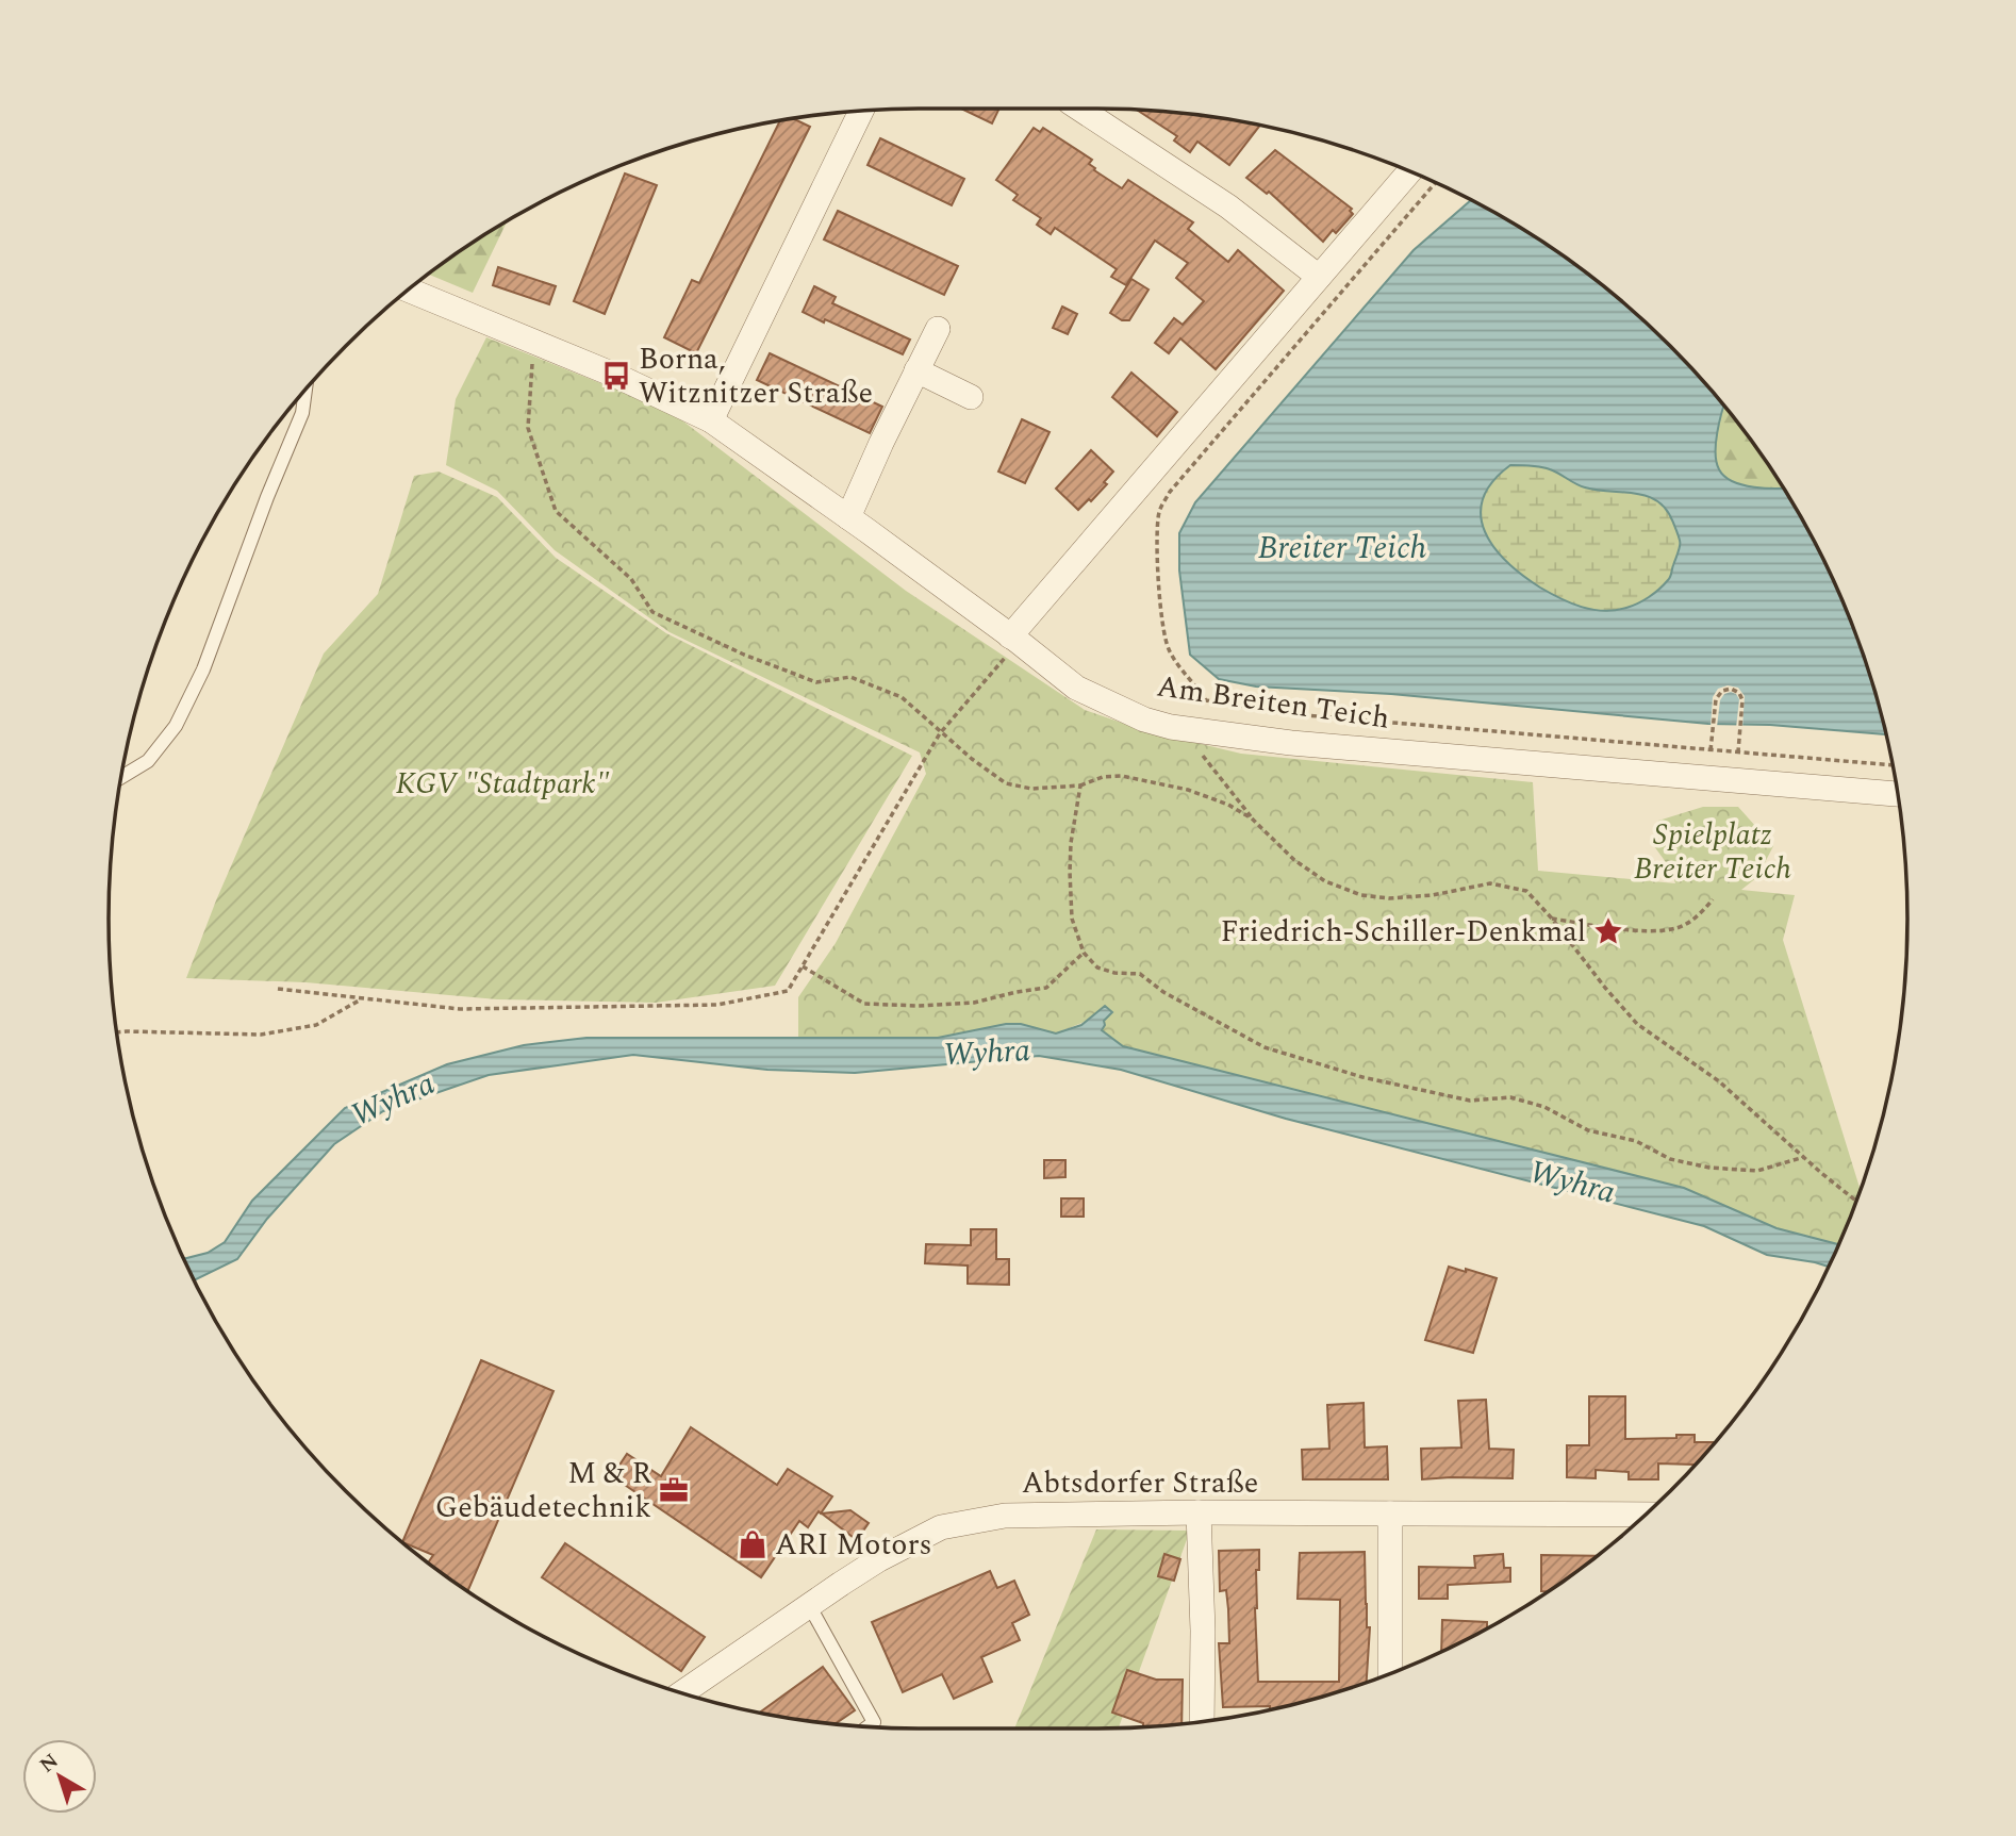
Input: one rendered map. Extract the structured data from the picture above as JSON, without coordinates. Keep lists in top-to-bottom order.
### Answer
{
  "streets": {
    "street": ["Am Breiten Teich", "Abtsdorfer Straße"]
  },
  "water": ["Breiter Teich", "Wyhra"],
  "parks": ["KGV \"Stadtpark\"", "Spielplatz Breiter Teich"],
  "places": {
    "bus stop": ["Borna, Witznitzer Straße"],
    "place": ["Friedrich-Schiller-Denkmal"],
    "office": ["M & R Gebäudetechnik"],
    "shop": ["ARI Motors"]
  },
  "north": "top left"
}
